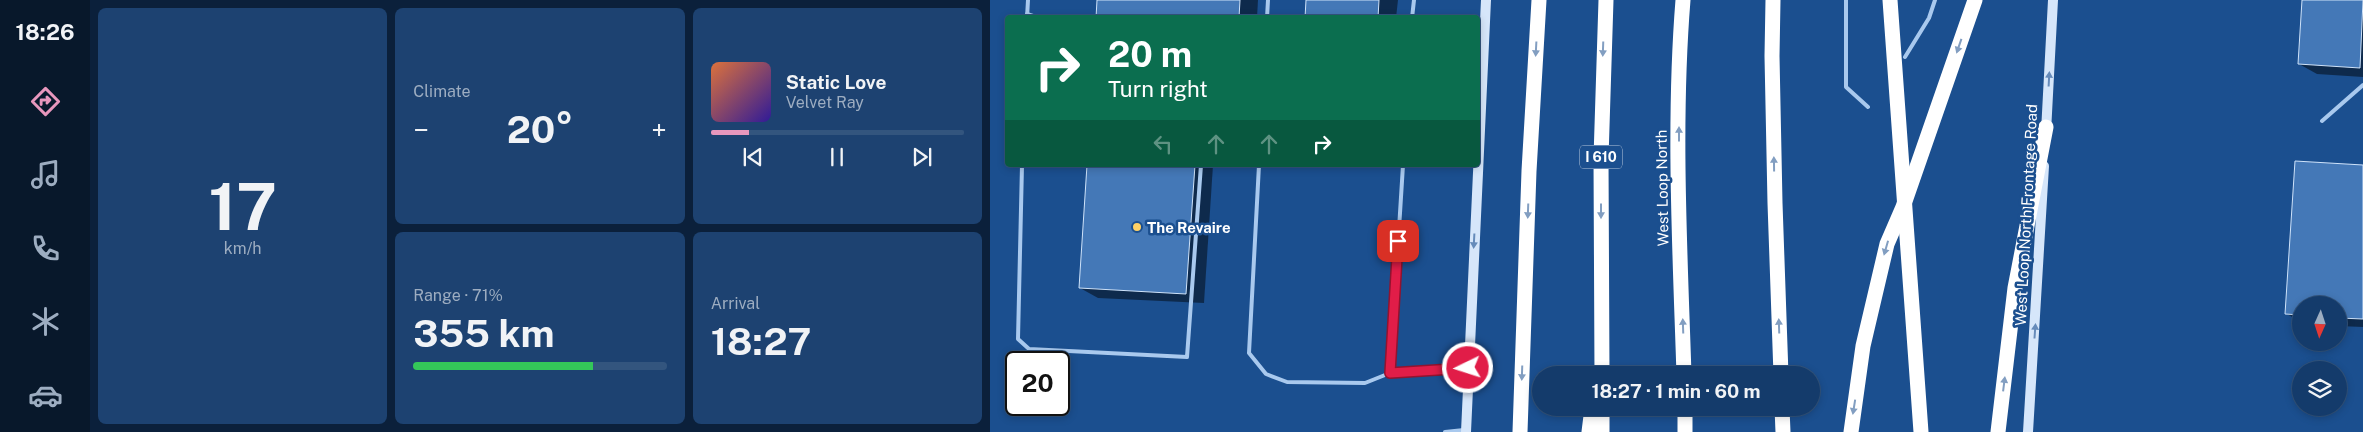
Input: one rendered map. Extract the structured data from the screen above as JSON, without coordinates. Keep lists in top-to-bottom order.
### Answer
{
  "streets": {
    "highway": ["I 610", "West Loop North"],
    "main road": ["West Loop North Frontage Road"]
  },
  "one_way": ["West Loop North Frontage Road"],
  "places": ["The Revaire"],
  "north": "bottom",
  "page": {
    "tabs": "18:26",
    "tile": [
      ["17", "km/h"],
      "Climate",
      ["Range · 71%", "355 km"],
      ["Arrival", "18:27"]
    ],
    "turn": ["20 m", "Turn right"],
    "song": ["Static Love", "Velvet Ray"],
    "heat": ["−", "20°", "+"],
    "limit": "20",
    "trip": "18:27 · 1 min · 60 m"
  }
}
